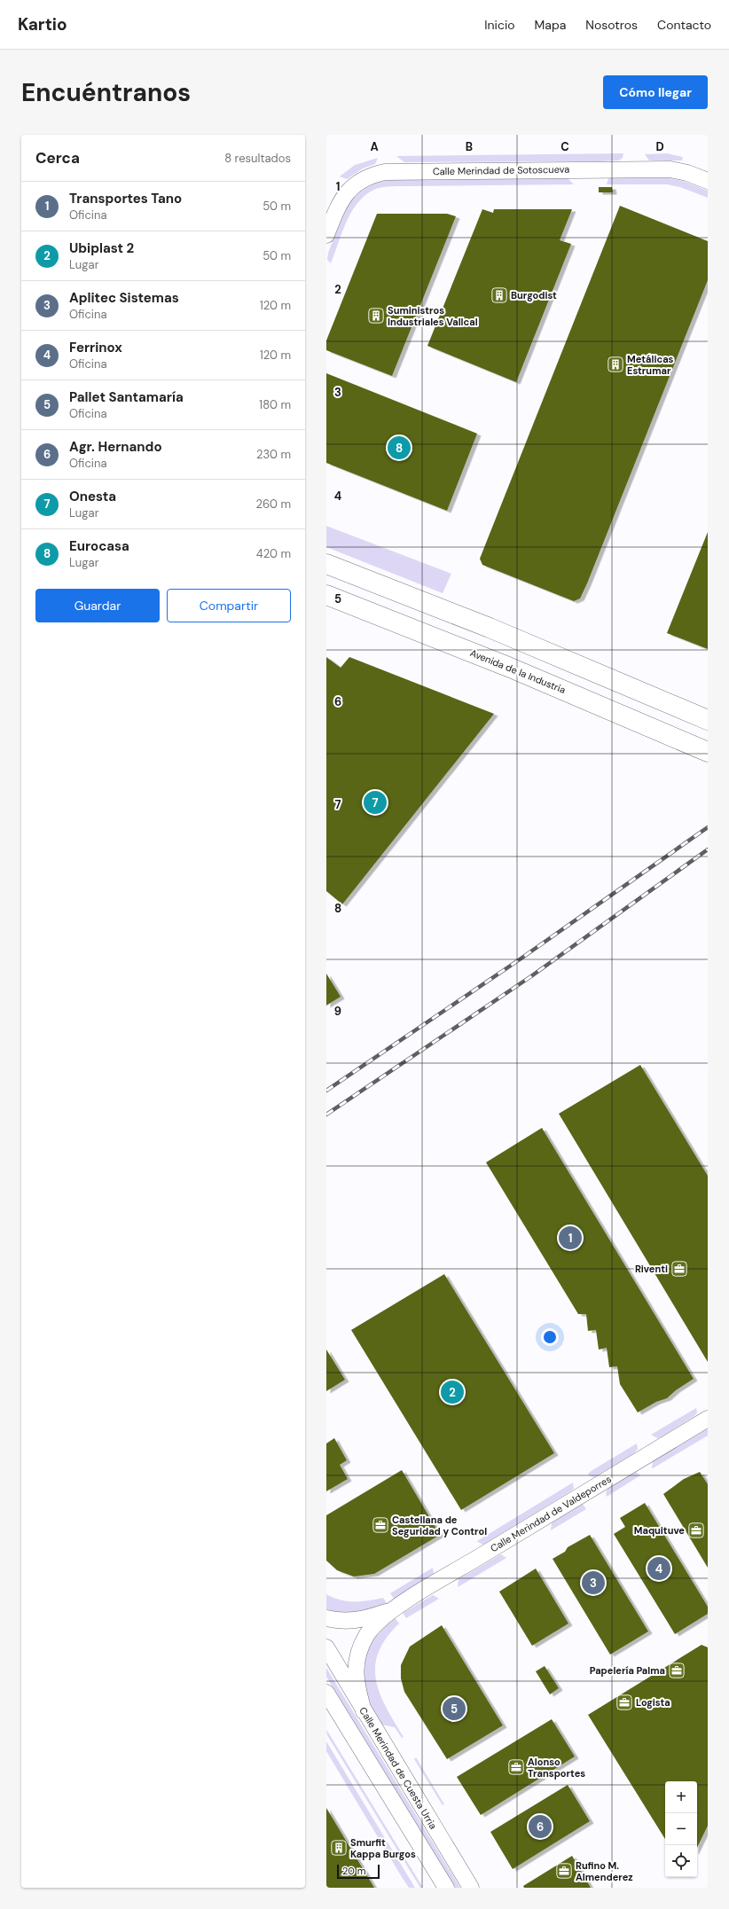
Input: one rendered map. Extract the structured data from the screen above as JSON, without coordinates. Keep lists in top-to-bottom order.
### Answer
{
  "streets": {
    "main road": ["Avenida de la Industria"],
    "street": ["Calle Merindad de Sotoscueva", "Calle Merindad de Valdeporres", "Calle Merindad de Cuesta Urria"]
  },
  "crossings": [
    ["Calle Merindad de Valdeporres", "Calle Merindad de Cuesta Urria"]
  ],
  "places": {
    "building": [
      "Burgodist",
      "Suministros Industriales Vallcal",
      "Metálicas Estrumar",
      "Smurfit Kappa Burgos"
    ],
    "office": [
      "Riventi",
      "Castellana de Seguridad y Control",
      "Maquituve",
      "Papelería Palma",
      "Logista",
      "Alonso Transportes",
      "Rufino M. Almenderez"
    ]
  },
  "scale_bar": "20 m",
  "page": {
    "header": "Kartio",
    "nav": [
      "Inicio",
      "Mapa",
      "Nosotros",
      "Contacto"
    ],
    "buttons": [
      "Cómo llegar",
      ["Guardar", "Compartir"]
    ],
    "title": "Encuéntranos",
    "heading": ["Cerca", "8 resultados"],
    "list": [
      {
        "mark": "1",
        "name": "Transportes Tano",
        "note": "Oficina",
        "value": "50 m"
      },
      {
        "mark": "2",
        "name": "Ubiplast 2",
        "note": "Lugar",
        "value": "50 m"
      },
      {
        "mark": "3",
        "name": "Aplitec Sistemas",
        "note": "Oficina",
        "value": "120 m"
      },
      {
        "mark": "4",
        "name": "Ferrinox",
        "note": "Oficina",
        "value": "120 m"
      },
      {
        "mark": "5",
        "name": "Pallet Santamaría",
        "note": "Oficina",
        "value": "180 m"
      },
      {
        "mark": "6",
        "name": "Agr. Hernando",
        "note": "Oficina",
        "value": "230 m"
      },
      {
        "mark": "7",
        "name": "Onesta",
        "note": "Lugar",
        "value": "260 m"
      },
      {
        "mark": "8",
        "name": "Eurocasa",
        "note": "Lugar",
        "value": "420 m"
      }
    ],
    "pins": [
      "8",
      "7",
      "1",
      "2",
      "4",
      "3",
      "5",
      "6"
    ],
    "map_buttons": ["+", "−"],
    "scale": "20 m"
  },
  "grid": {
    "columns": [
      "A",
      "B",
      "C",
      "D"
    ],
    "rows": [
      "1",
      "2",
      "3",
      "4",
      "5",
      "6",
      "7",
      "8",
      "9"
    ]
  }
}
